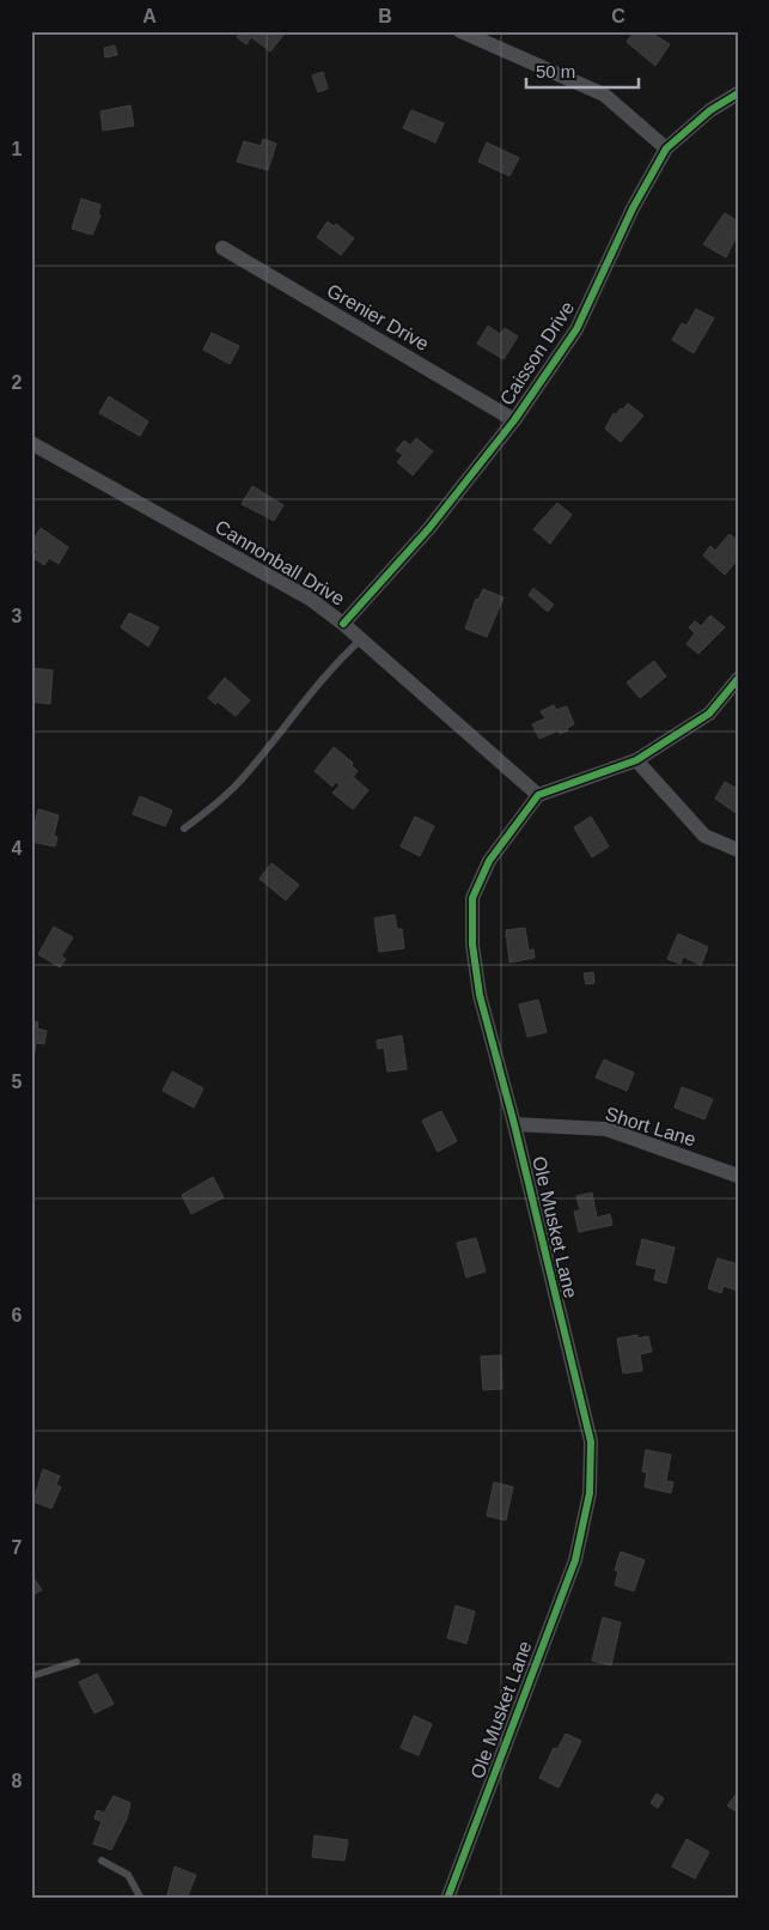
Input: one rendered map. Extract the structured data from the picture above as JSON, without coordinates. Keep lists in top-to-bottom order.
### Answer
{
  "streets": {
    "street": [
      "Grenier Drive",
      "Caisson Drive",
      "Cannonball Drive",
      "Short Lane",
      "Ole Musket Lane"
    ]
  },
  "crossings": [
    ["Grenier Drive", "Caisson Drive"],
    ["Caisson Drive", "Cannonball Drive"],
    ["Cannonball Drive", "Ole Musket Lane"],
    ["Short Lane", "Ole Musket Lane"]
  ],
  "scale_bar": "50 m",
  "grid": {
    "columns": ["A", "B", "C"],
    "rows": [
      "1",
      "2",
      "3",
      "4",
      "5",
      "6",
      "7",
      "8"
    ]
  }
}
